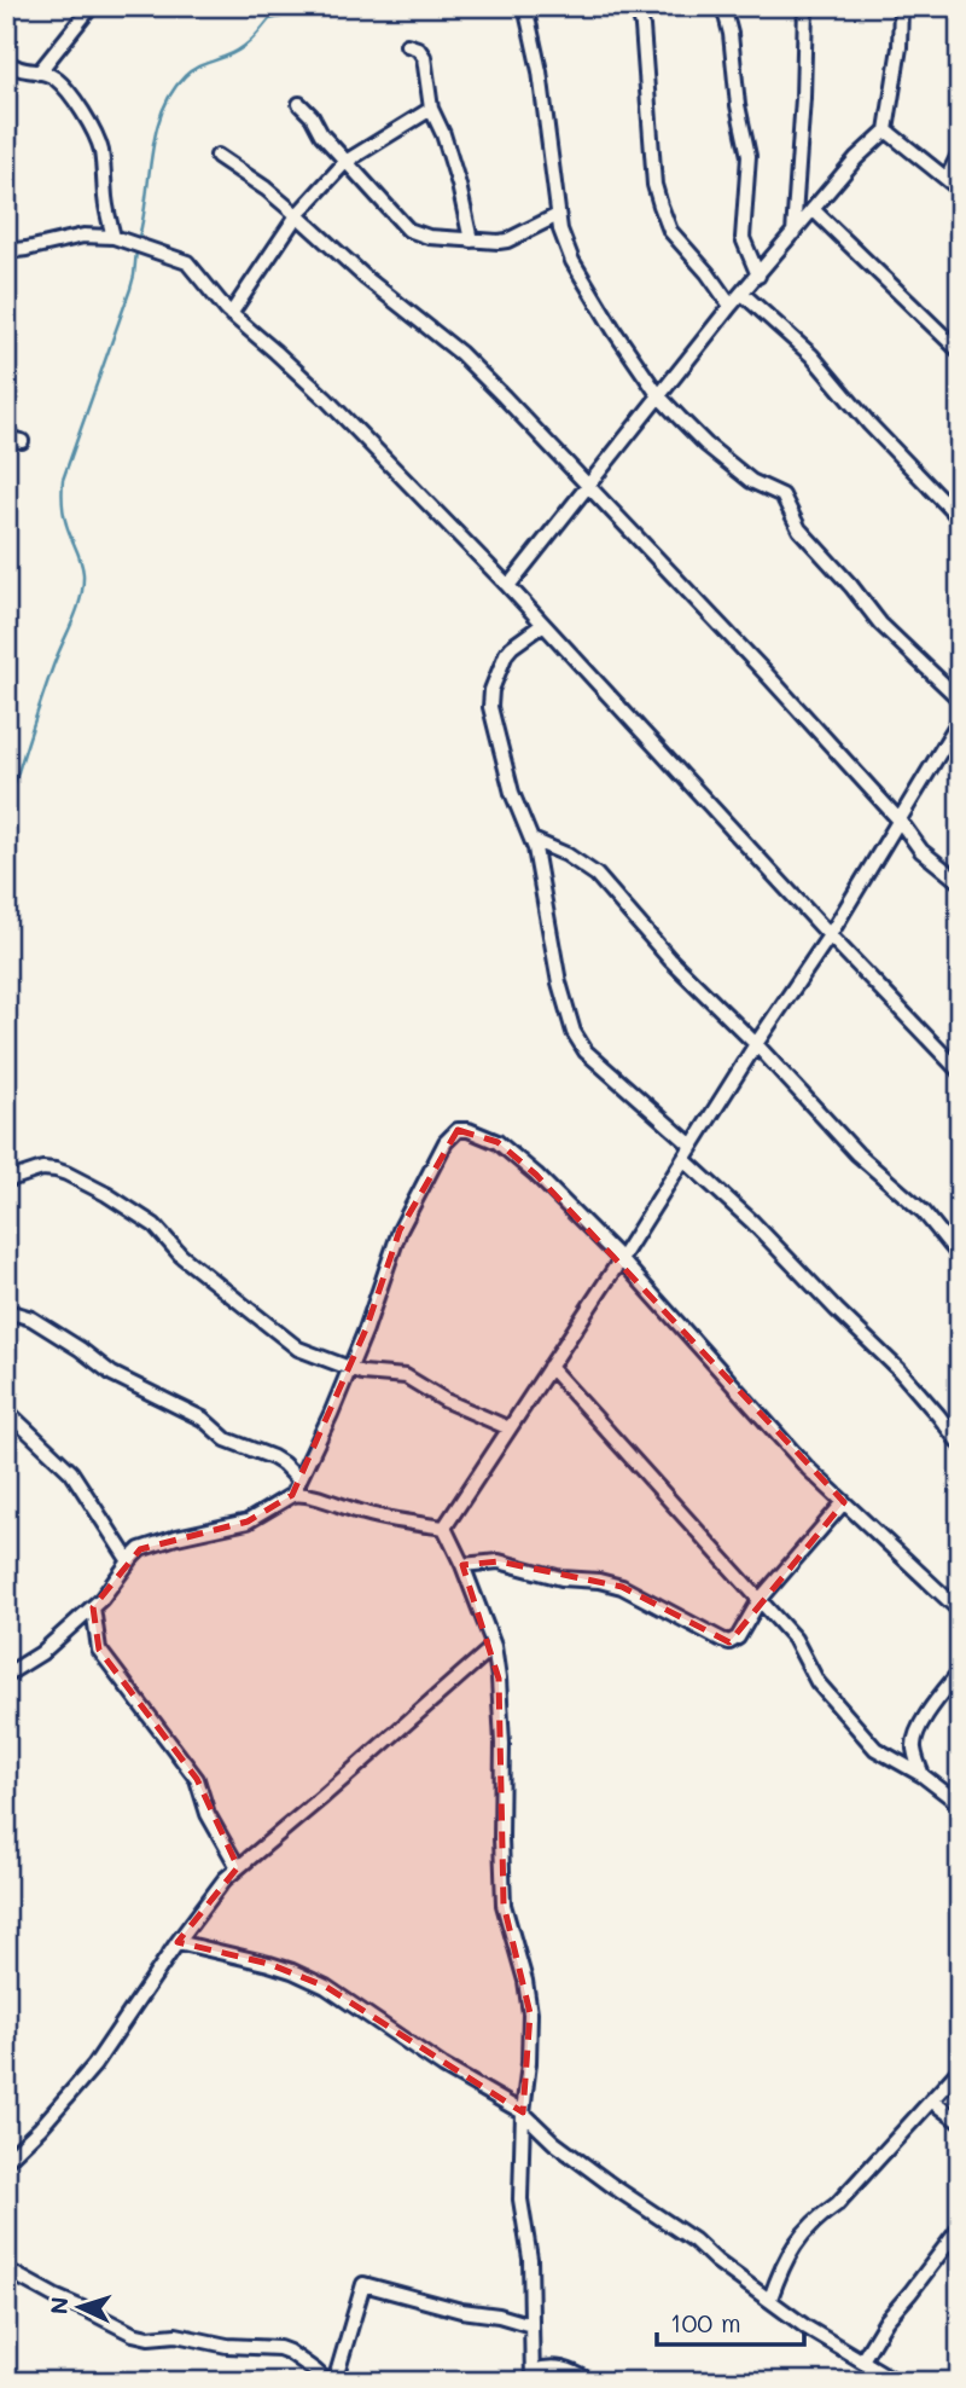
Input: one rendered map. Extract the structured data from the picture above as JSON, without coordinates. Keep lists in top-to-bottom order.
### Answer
{
  "scale_bar": "100 m",
  "north": "left"
}
